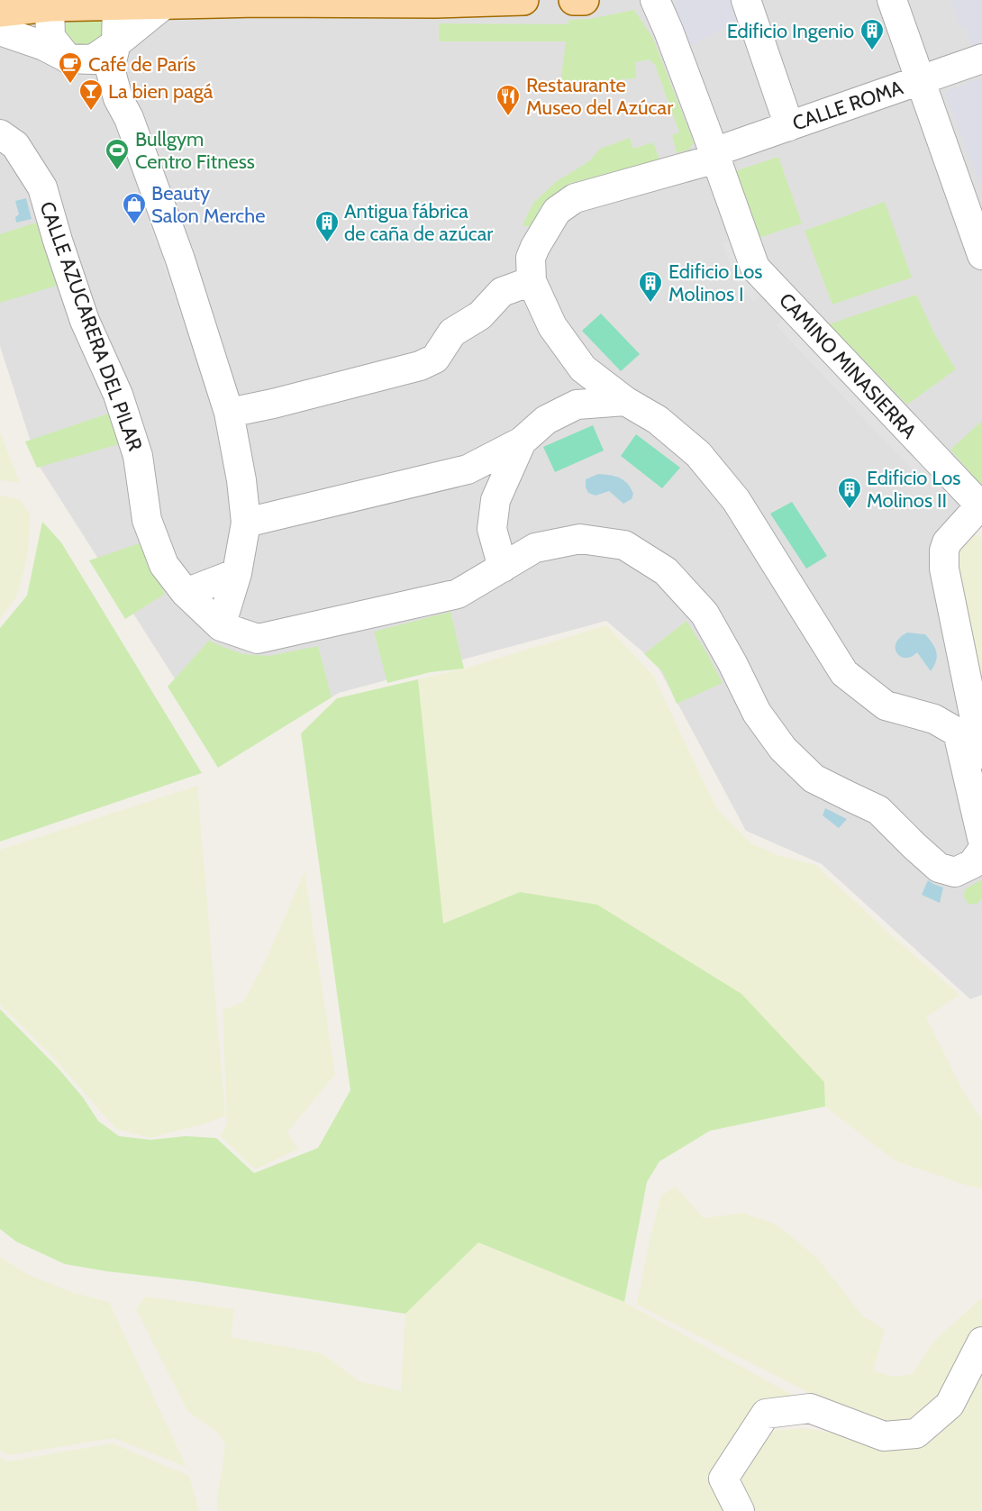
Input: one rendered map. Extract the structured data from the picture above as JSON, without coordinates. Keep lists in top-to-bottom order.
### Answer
{
  "streets": {
    "street": ["CALLE ROMA", "CALLE AZUCARERA DEL PILAR", "CAMINO MINASIERRA"]
  },
  "crossings": [
    ["CALLE ROMA", "CAMINO MINASIERRA"]
  ],
  "places": {
    "building": [
      "Edificio Ingenio",
      "Antigua fábrica de caña de azúcar",
      "Edificio Los Molinos I",
      "Edificio Los Molinos II"
    ],
    "cafe": ["Café de París"],
    "bar": ["La bien pagá"],
    "restaurant": ["Restaurante Museo del Azúcar"],
    "sports": ["Bullgym Centro Fitness"],
    "shop": ["Beauty Salon Merche"]
  }
}
